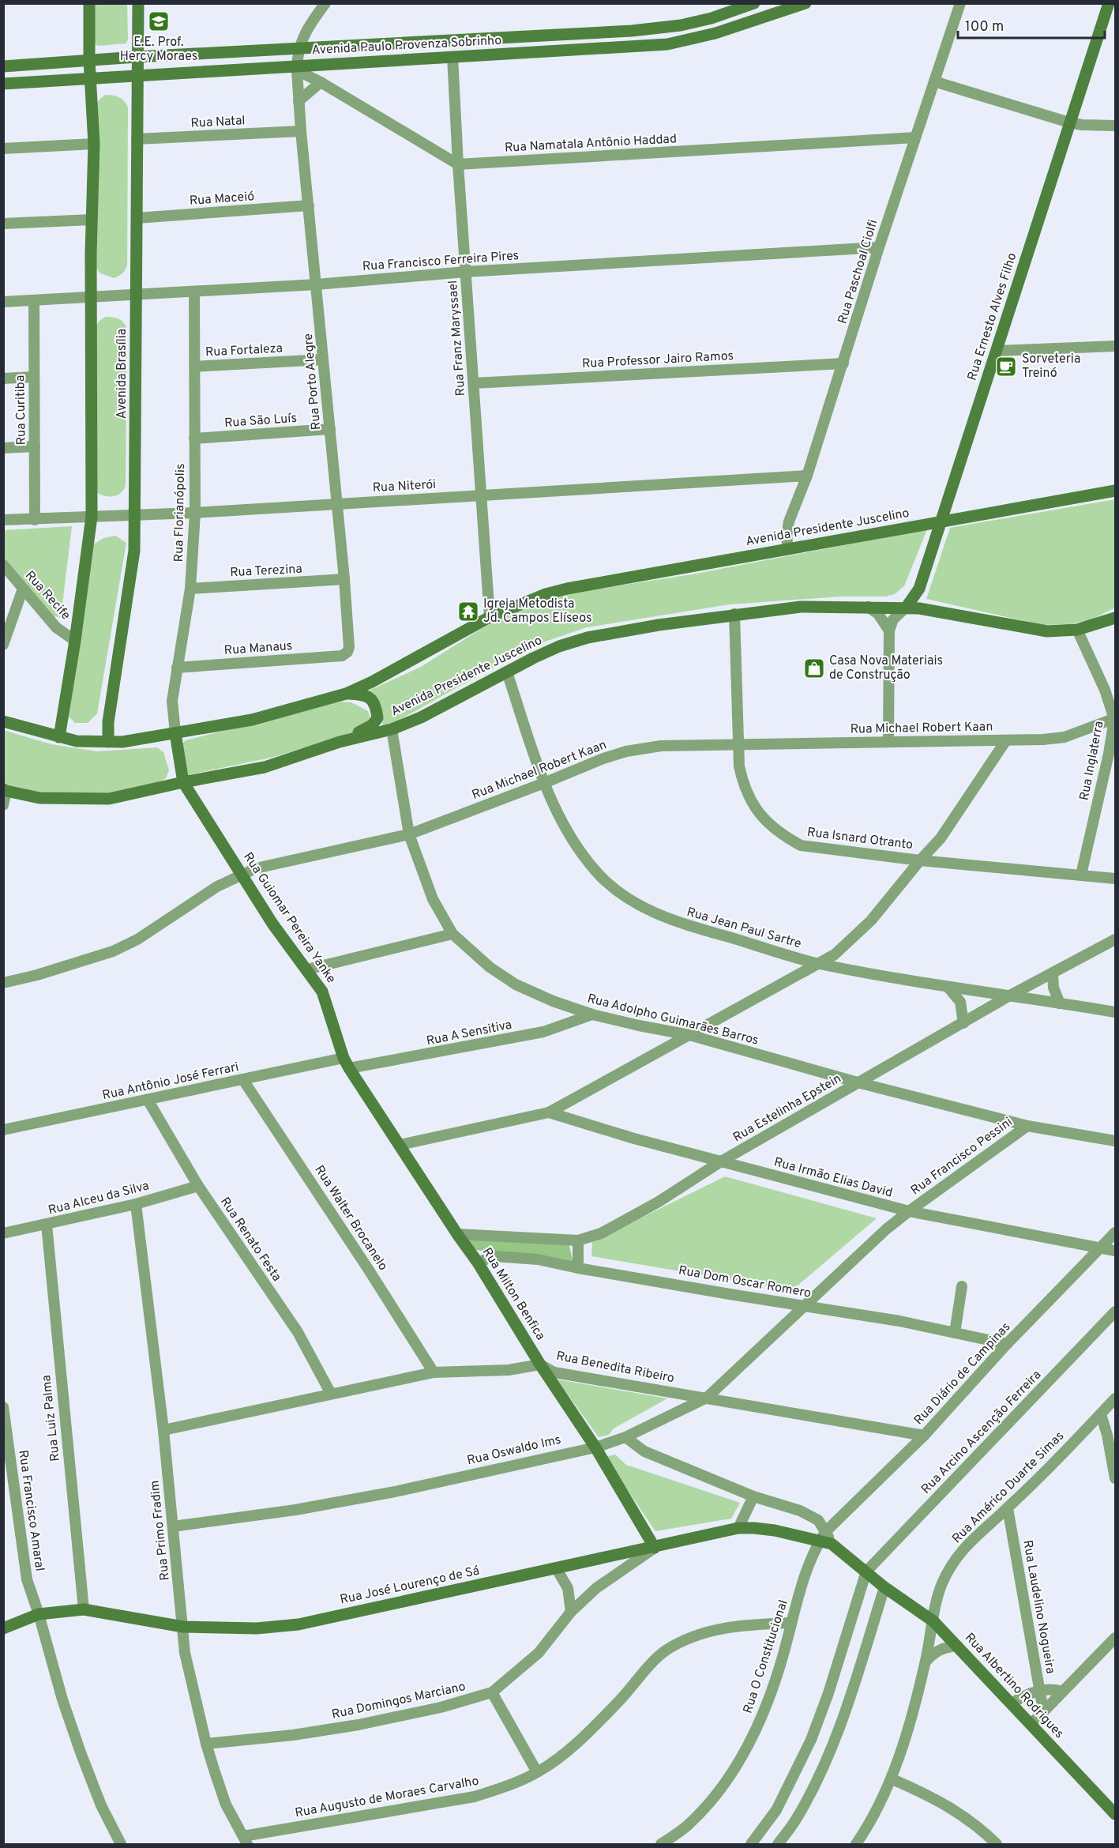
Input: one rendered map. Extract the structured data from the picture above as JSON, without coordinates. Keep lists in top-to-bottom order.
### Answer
{
  "streets": {
    "main road": [
      "Avenida Paulo Provenza Sobrinho",
      "Rua Ernesto Alves Filho",
      "Avenida Brasília",
      "Avenida Presidente Juscelino",
      "Rua Guiomar Pereira Yanke",
      "Rua Milton Benfica",
      "Rua José Lourenço de Sá",
      "Rua Albertino Rodrigues"
    ],
    "street": [
      "Rua Natal",
      "Rua Namatala Antônio Haddad",
      "Rua Maceió",
      "Rua Francisco Ferreira Pires",
      "Rua Paschoal Ciolfi",
      "Rua Franz Maryssael",
      "Rua Fortaleza",
      "Rua Professor Jairo Ramos",
      "Rua Porto Alegre",
      "Rua Curitiba",
      "Rua São Luís",
      "Rua Niterói",
      "Rua Florianópolis",
      "Rua Terezina",
      "Rua Recife",
      "Rua Manaus",
      "Rua Michael Robert Kaan",
      "Rua Inglaterra",
      "Rua Isnard Otranto",
      "Rua Jean Paul Sartre",
      "Rua Adolpho Guimarães Barros",
      "Rua A Sensitiva",
      "Rua Antônio José Ferrari",
      "Rua Estelinha Epstein",
      "Rua Francisco Pessini",
      "Rua Irmão Elias David",
      "Rua Alceu da Silva",
      "Rua Walter Brocanelo",
      "Rua Renato Festa",
      "Rua Dom Oscar Romero",
      "Rua Benedita Ribeiro",
      "Rua Diário de Campinas",
      "Rua Luiz Palma",
      "Rua Arcino Ascenção Ferreira",
      "Rua Oswaldo Ims",
      "Rua Américo Duarte Simas",
      "Rua Francisco Amaral",
      "Rua Primo Fradim",
      "Rua Laudelino Nogueira",
      "Rua O Constitucional",
      "Rua Domingos Marciano",
      "Rua Augusto de Moraes Carvalho"
    ]
  },
  "crossings": [
    ["Avenida Paulo Provenza Sobrinho", "Rua Franz Maryssael"],
    ["Avenida Paulo Provenza Sobrinho", "Avenida Brasília"],
    ["Avenida Paulo Provenza Sobrinho", "Rua Porto Alegre"],
    ["Rua Natal", "Avenida Brasília"],
    ["Rua Natal", "Rua Porto Alegre"],
    ["Rua Namatala Antônio Haddad", "Rua Paschoal Ciolfi"],
    ["Rua Namatala Antônio Haddad", "Rua Franz Maryssael"],
    ["Rua Maceió", "Avenida Brasília"],
    ["Rua Maceió", "Rua Porto Alegre"],
    ["Rua Francisco Ferreira Pires", "Rua Paschoal Ciolfi"],
    ["Rua Francisco Ferreira Pires", "Rua Franz Maryssael"],
    ["Rua Francisco Ferreira Pires", "Avenida Brasília"],
    ["Rua Francisco Ferreira Pires", "Rua Porto Alegre"],
    ["Rua Francisco Ferreira Pires", "Rua Curitiba"],
    ["Rua Francisco Ferreira Pires", "Rua Florianópolis"],
    ["Rua Paschoal Ciolfi", "Rua Professor Jairo Ramos"],
    ["Rua Paschoal Ciolfi", "Rua Niterói"],
    ["Rua Paschoal Ciolfi", "Avenida Presidente Juscelino"],
    ["Rua Ernesto Alves Filho", "Avenida Presidente Juscelino"],
    ["Rua Franz Maryssael", "Rua Professor Jairo Ramos"],
    ["Rua Franz Maryssael", "Rua Niterói"],
    ["Rua Franz Maryssael", "Avenida Presidente Juscelino"],
    ["Rua Fortaleza", "Rua Porto Alegre"],
    ["Rua Fortaleza", "Rua Florianópolis"],
    ["Avenida Brasília", "Rua Niterói"],
    ["Avenida Brasília", "Avenida Presidente Juscelino"],
    ["Rua Porto Alegre", "Rua São Luís"],
    ["Rua Porto Alegre", "Rua Niterói"],
    ["Rua Porto Alegre", "Rua Terezina"],
    ["Rua Porto Alegre", "Rua Manaus"],
    ["Rua Curitiba", "Rua Niterói"],
    ["Rua São Luís", "Rua Florianópolis"],
    ["Rua Niterói", "Rua Florianópolis"],
    ["Rua Florianópolis", "Avenida Presidente Juscelino"],
    ["Rua Florianópolis", "Rua Terezina"],
    ["Rua Florianópolis", "Rua Manaus"],
    ["Rua Florianópolis", "Rua Guiomar Pereira Yanke"],
    ["Avenida Presidente Juscelino", "Rua Inglaterra"],
    ["Avenida Presidente Juscelino", "Rua Isnard Otranto"],
    ["Avenida Presidente Juscelino", "Rua Guiomar Pereira Yanke"],
    ["Avenida Presidente Juscelino", "Rua Jean Paul Sartre"],
    ["Avenida Presidente Juscelino", "Rua Adolpho Guimarães Barros"],
    ["Rua Michael Robert Kaan", "Rua Inglaterra"],
    ["Rua Michael Robert Kaan", "Rua Isnard Otranto"],
    ["Rua Michael Robert Kaan", "Rua Guiomar Pereira Yanke"],
    ["Rua Michael Robert Kaan", "Rua Jean Paul Sartre"],
    ["Rua Michael Robert Kaan", "Rua Adolpho Guimarães Barros"],
    ["Rua Inglaterra", "Rua Isnard Otranto"],
    ["Rua Guiomar Pereira Yanke", "Rua A Sensitiva"],
    ["Rua Guiomar Pereira Yanke", "Rua Antônio José Ferrari"],
    ["Rua Guiomar Pereira Yanke", "Rua Milton Benfica"],
    ["Rua Jean Paul Sartre", "Rua Estelinha Epstein"],
    ["Rua Adolpho Guimarães Barros", "Rua A Sensitiva"],
    ["Rua Adolpho Guimarães Barros", "Rua Estelinha Epstein"],
    ["Rua Adolpho Guimarães Barros", "Rua Francisco Pessini"],
    ["Rua A Sensitiva", "Rua Antônio José Ferrari"],
    ["Rua A Sensitiva", "Rua Milton Benfica"],
    ["Rua Antônio José Ferrari", "Rua Walter Brocanelo"],
    ["Rua Antônio José Ferrari", "Rua Renato Festa"],
    ["Rua Antônio José Ferrari", "Rua Milton Benfica"],
    ["Rua Estelinha Epstein", "Rua Irmão Elias David"],
    ["Rua Estelinha Epstein", "Rua Milton Benfica"],
    ["Rua Francisco Pessini", "Rua Irmão Elias David"],
    ["Rua Francisco Pessini", "Rua Dom Oscar Romero"],
    ["Rua Francisco Pessini", "Rua Benedita Ribeiro"],
    ["Rua Francisco Pessini", "Rua Oswaldo Ims"],
    ["Rua Irmão Elias David", "Rua Diário de Campinas"],
    ["Rua Alceu da Silva", "Rua Renato Festa"],
    ["Rua Alceu da Silva", "Rua Luiz Palma"],
    ["Rua Alceu da Silva", "Rua Primo Fradim"],
    ["Rua Walter Brocanelo", "Rua Benedita Ribeiro"],
    ["Rua Renato Festa", "Rua Benedita Ribeiro"],
    ["Rua Dom Oscar Romero", "Rua Milton Benfica"],
    ["Rua Dom Oscar Romero", "Rua Diário de Campinas"],
    ["Rua Milton Benfica", "Rua Benedita Ribeiro"],
    ["Rua Milton Benfica", "Rua Oswaldo Ims"],
    ["Rua Milton Benfica", "Rua José Lourenço de Sá"],
    ["Rua Milton Benfica", "Rua Domingos Marciano"],
    ["Rua Benedita Ribeiro", "Rua Diário de Campinas"],
    ["Rua Benedita Ribeiro", "Rua Primo Fradim"],
    ["Rua Diário de Campinas", "Rua José Lourenço de Sá"],
    ["Rua Diário de Campinas", "Rua O Constitucional"],
    ["Rua Luiz Palma", "Rua José Lourenço de Sá"],
    ["Rua Oswaldo Ims", "Rua Primo Fradim"],
    ["Rua Américo Duarte Simas", "Rua Laudelino Nogueira"],
    ["Rua Américo Duarte Simas", "Rua Albertino Rodrigues"],
    ["Rua Francisco Amaral", "Rua José Lourenço de Sá"],
    ["Rua Primo Fradim", "Rua José Lourenço de Sá"],
    ["Rua Primo Fradim", "Rua Domingos Marciano"],
    ["Rua Primo Fradim", "Rua Augusto de Moraes Carvalho"],
    ["Rua José Lourenço de Sá", "Rua O Constitucional"],
    ["Rua José Lourenço de Sá", "Rua Domingos Marciano"],
    ["Rua O Constitucional", "Rua Augusto de Moraes Carvalho"]
  ],
  "places": {
    "school or university": ["E.E. Prof. Hercy Moraes"],
    "cafe": ["Sorveteria Treinó"],
    "temple": ["Igreja Metodista Jd. Campos Elíseos"],
    "shop": ["Casa Nova Materiais de Construção"]
  },
  "scale_bar": "100 m"
}
